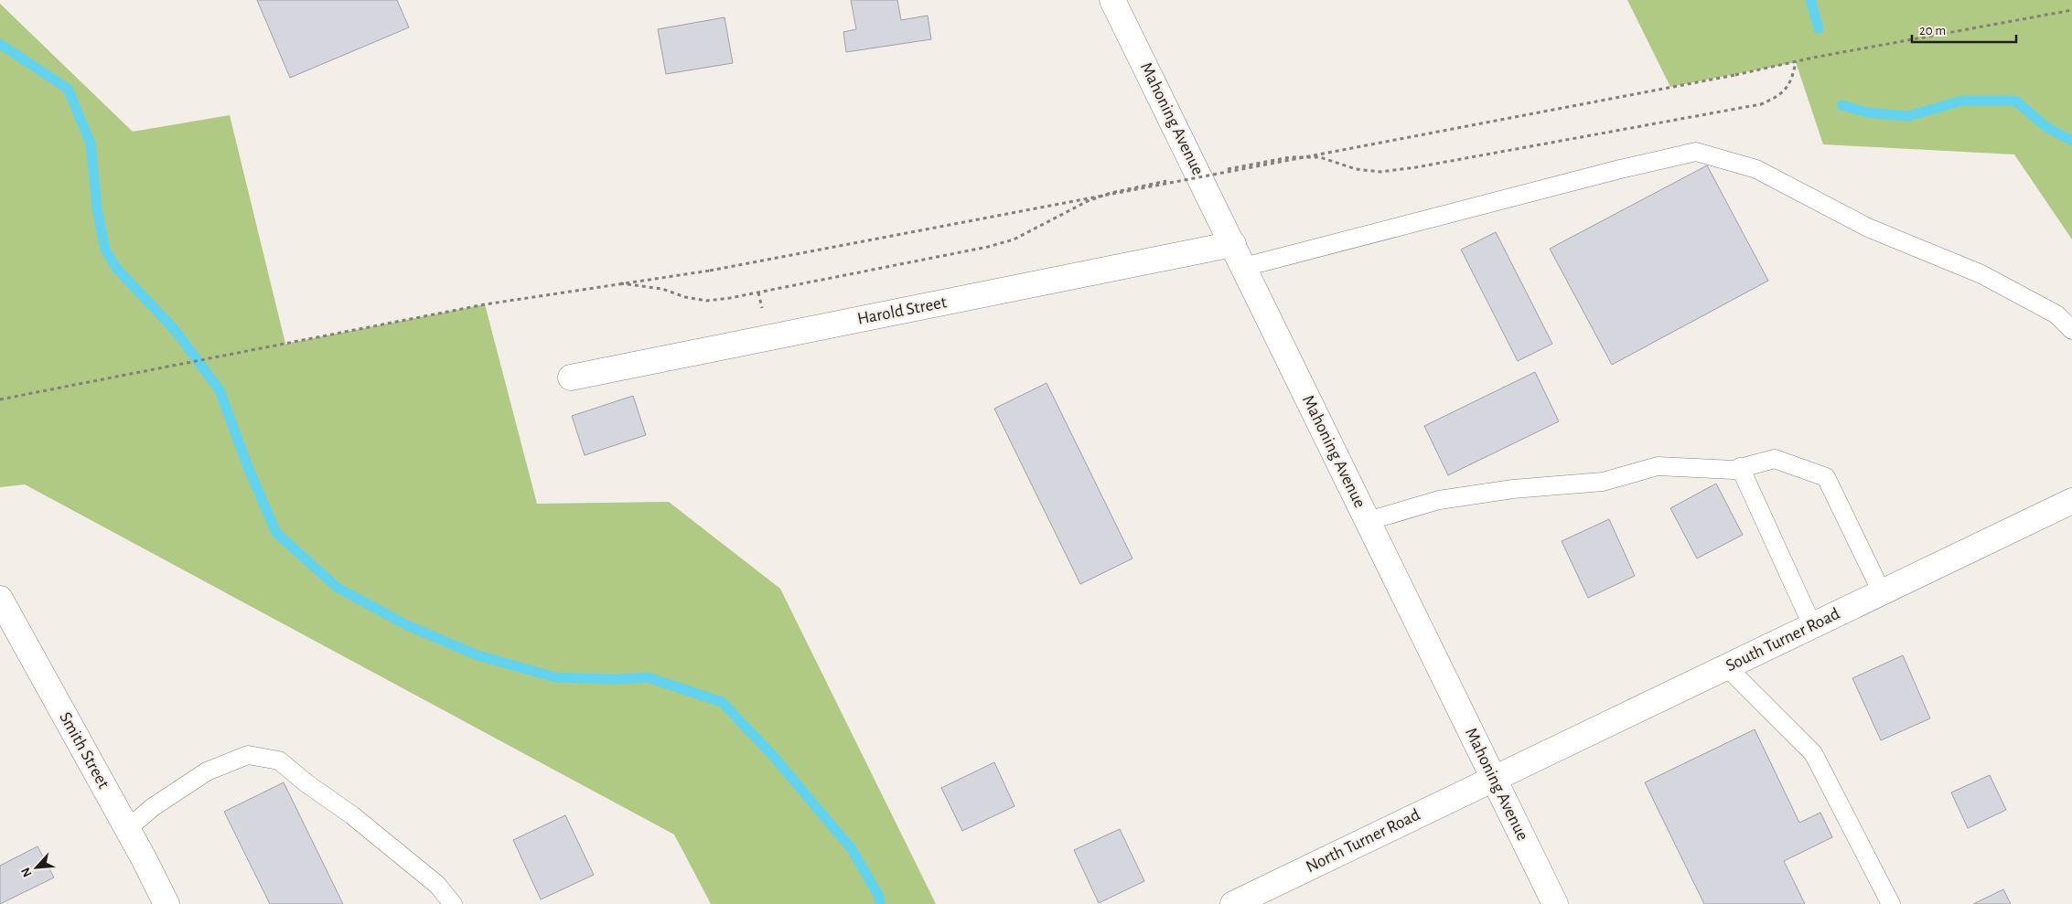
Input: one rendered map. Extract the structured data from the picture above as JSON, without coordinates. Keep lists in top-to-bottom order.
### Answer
{
  "streets": {
    "street": [
      "Mahoning Avenue",
      "Harold Street",
      "South Turner Road",
      "Smith Street",
      "North Turner Road"
    ]
  },
  "crossings": [
    ["Mahoning Avenue", "Harold Street"],
    ["Mahoning Avenue", "South Turner Road"],
    ["Mahoning Avenue", "North Turner Road"],
    ["South Turner Road", "North Turner Road"]
  ],
  "scale_bar": "20 m",
  "north": "bottom left"
}
